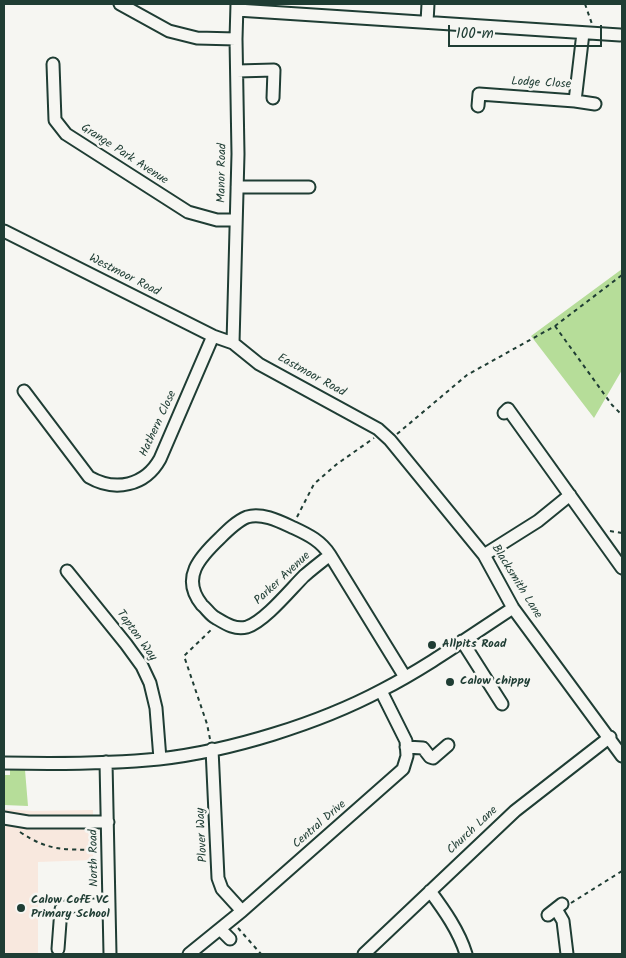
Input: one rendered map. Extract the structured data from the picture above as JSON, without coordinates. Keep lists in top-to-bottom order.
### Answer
{
  "streets": {
    "street": [
      "Lodge Close",
      "Grange Park Avenue",
      "Manor Road",
      "Westmoor Road",
      "Eastmoor Road",
      "Hathern Close",
      "Parker Avenue",
      "Blacksmith Lane",
      "Tapton Way",
      "Central Drive",
      "Church Lane",
      "Plover Way",
      "North Road"
    ]
  },
  "crossings": [
    ["Grange Park Avenue", "Manor Road"],
    ["Manor Road", "Westmoor Road"],
    ["Manor Road", "Eastmoor Road"],
    ["Westmoor Road", "Eastmoor Road"],
    ["Westmoor Road", "Hathern Close"],
    ["Eastmoor Road", "Blacksmith Lane"],
    ["Blacksmith Lane", "Church Lane"],
    ["Central Drive", "Plover Way"]
  ],
  "places": ["Allpits Road", "Calow chippy", "Calow CofE VC Primary School"],
  "scale_bar": "100 m"
}
